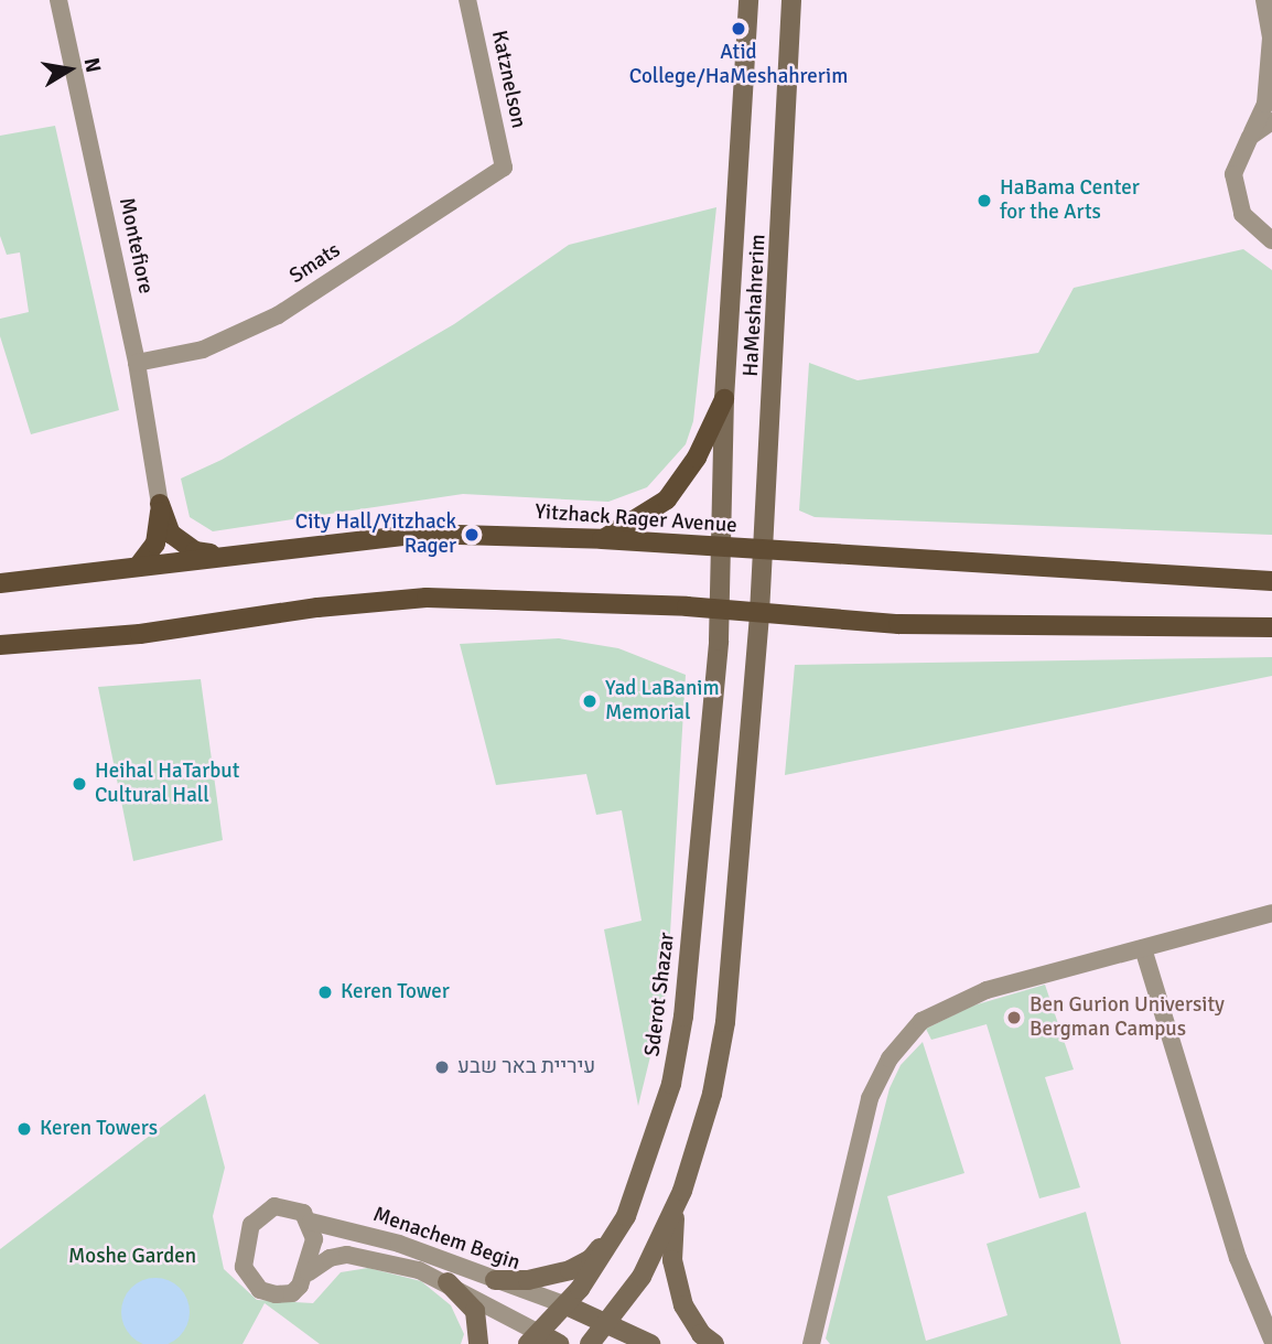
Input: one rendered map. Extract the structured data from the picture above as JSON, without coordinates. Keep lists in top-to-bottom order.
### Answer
{
  "streets": {
    "main road": ["HaMeshahrerim", "Yitzhack Rager Avenue", "Sderot Shazar"],
    "street": [
      "Katznelson",
      "Montefiore",
      "Smats",
      "Menachem Begin"
    ]
  },
  "crossings": [
    ["Katznelson", "Smats"],
    ["Montefiore", "Smats"],
    ["HaMeshahrerim", "Yitzhack Rager Avenue"],
    ["HaMeshahrerim", "Sderot Shazar"],
    ["Sderot Shazar", "Menachem Begin"]
  ],
  "parks": ["Moshe Garden"],
  "places": [
    "Atid College/HaMeshahrerim",
    "HaBama Center for the Arts",
    "City Hall/Yitzhack Rager",
    "Yad LaBanim Memorial",
    "Heihal HaTarbut Cultural Hall",
    "Keren Tower",
    "Ben Gurion University Bergman Campus",
    "עיריית באר שבע",
    "Keren Towers"
  ],
  "north": "right"
}
